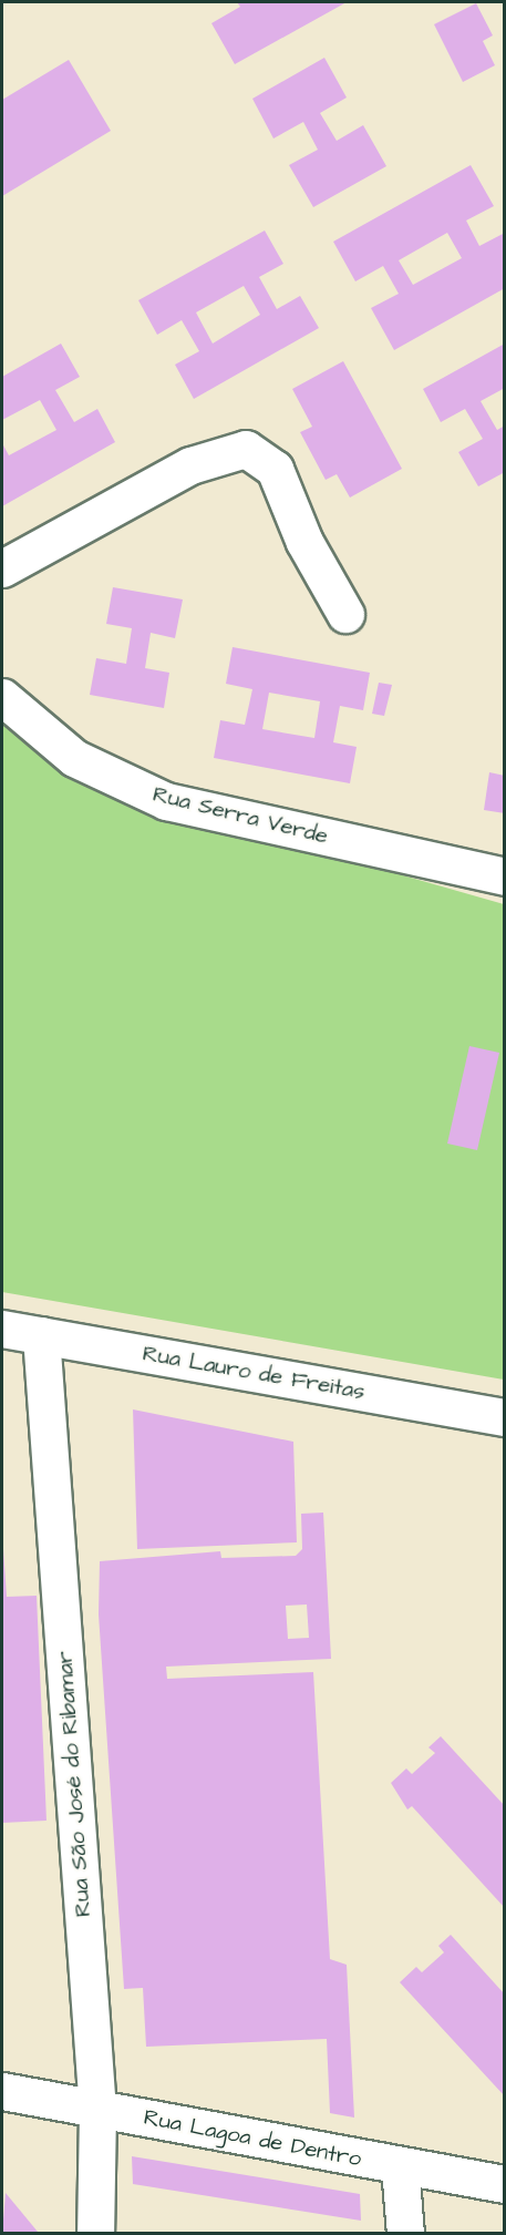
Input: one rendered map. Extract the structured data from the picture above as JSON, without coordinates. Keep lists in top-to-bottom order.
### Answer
{
  "streets": {
    "street": [
      "Rua Serra Verde",
      "Rua Lauro de Freitas",
      "Rua São José do Ribamar",
      "Rua Lagoa de Dentro"
    ]
  },
  "crossings": [
    ["Rua Lauro de Freitas", "Rua São José do Ribamar"],
    ["Rua São José do Ribamar", "Rua Lagoa de Dentro"]
  ]
}
